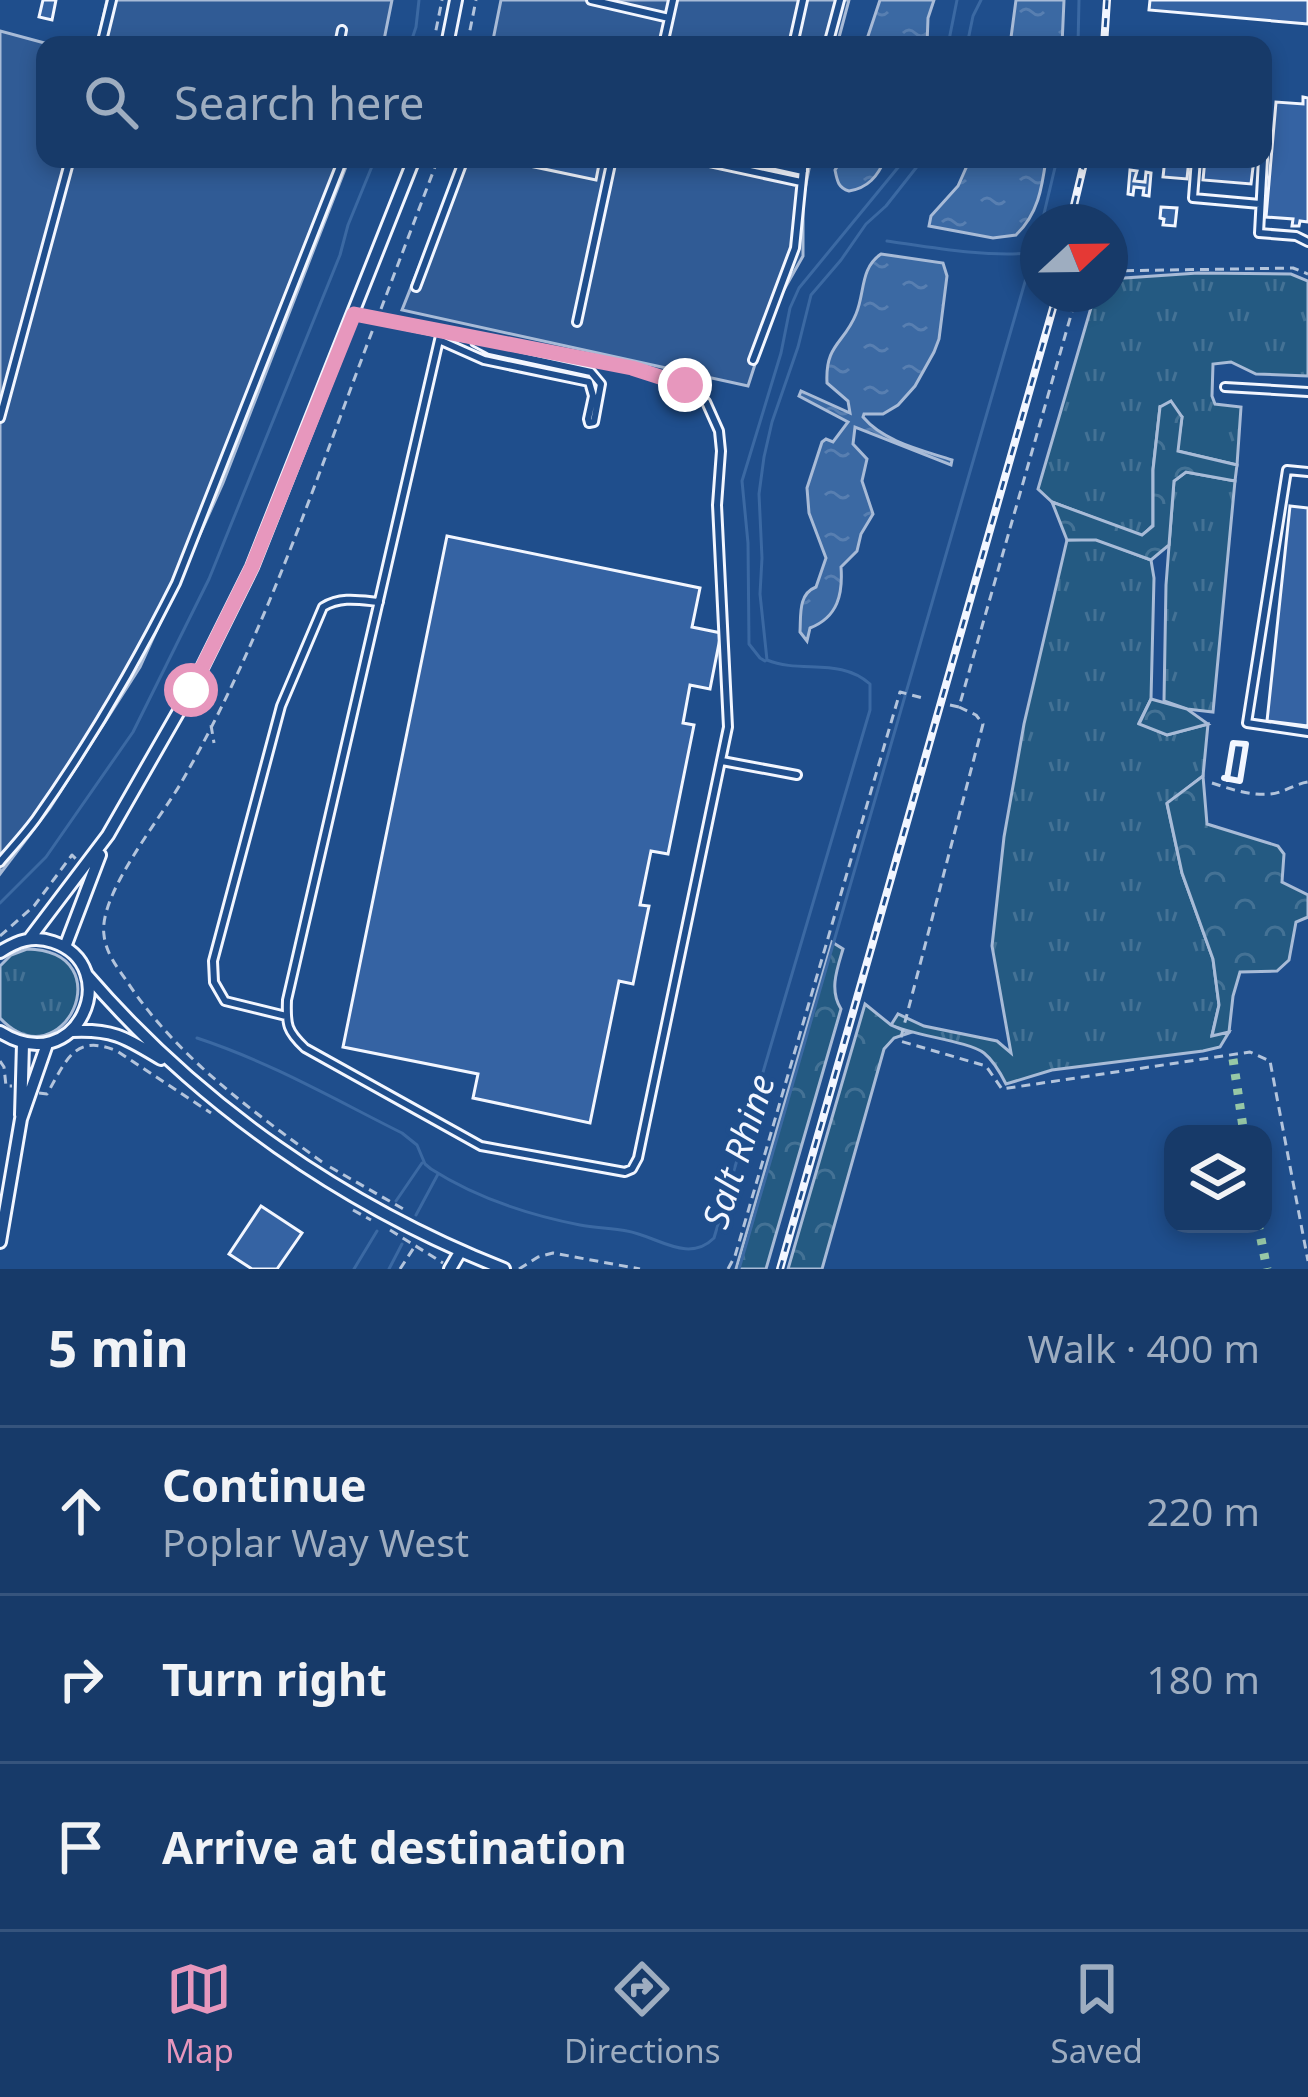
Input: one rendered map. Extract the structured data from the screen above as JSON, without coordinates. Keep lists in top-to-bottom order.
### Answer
{
  "water": ["Salt Rhine"],
  "north": "right",
  "page": {
    "search": "Search here",
    "heading": ["5 min", "Walk · 400 m"],
    "list": [
      ["Continue", "Poplar Way West", "220 m"],
      ["Turn right", "180 m"],
      "Arrive at destination"
    ],
    "nav": ["Map", "Directions", "Saved"]
  }
}
